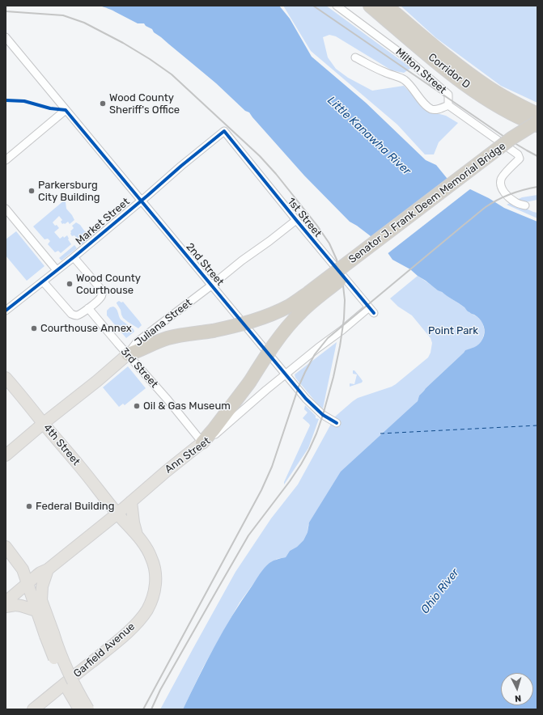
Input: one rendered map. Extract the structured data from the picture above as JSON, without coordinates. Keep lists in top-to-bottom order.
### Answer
{
  "streets": {
    "highway": ["Corridor D", "Senator J. Frank Deem Memorial Bridge"],
    "main road": [
      "Juliana Street",
      "4th Street",
      "Ann Street",
      "Garfield Avenue"
    ],
    "street": [
      "Milton Street",
      "1st Street",
      "Market Street",
      "2nd Street",
      "3rd Street"
    ]
  },
  "crossings": [
    ["Senator J. Frank Deem Memorial Bridge", "Juliana Street"],
    ["Senator J. Frank Deem Memorial Bridge", "3rd Street"],
    ["Senator J. Frank Deem Memorial Bridge", "Ann Street"],
    ["1st Street", "Market Street"],
    ["1st Street", "Juliana Street"],
    ["1st Street", "Ann Street"],
    ["Market Street", "2nd Street"],
    ["2nd Street", "Juliana Street"],
    ["2nd Street", "Ann Street"],
    ["Juliana Street", "3rd Street"],
    ["Juliana Street", "4th Street"],
    ["3rd Street", "Ann Street"],
    ["4th Street", "Ann Street"],
    ["4th Street", "Garfield Avenue"],
    ["Ann Street", "Garfield Avenue"]
  ],
  "water": ["Little Kanawha River", "Ohio River"],
  "parks": ["Point Park"],
  "places": [
    "Wood County Sheriff's Office",
    "Parkersburg City Building",
    "Wood County Courthouse",
    "Courthouse Annex",
    "Oil & Gas Museum",
    "Federal Building"
  ],
  "north": "bottom"
}
